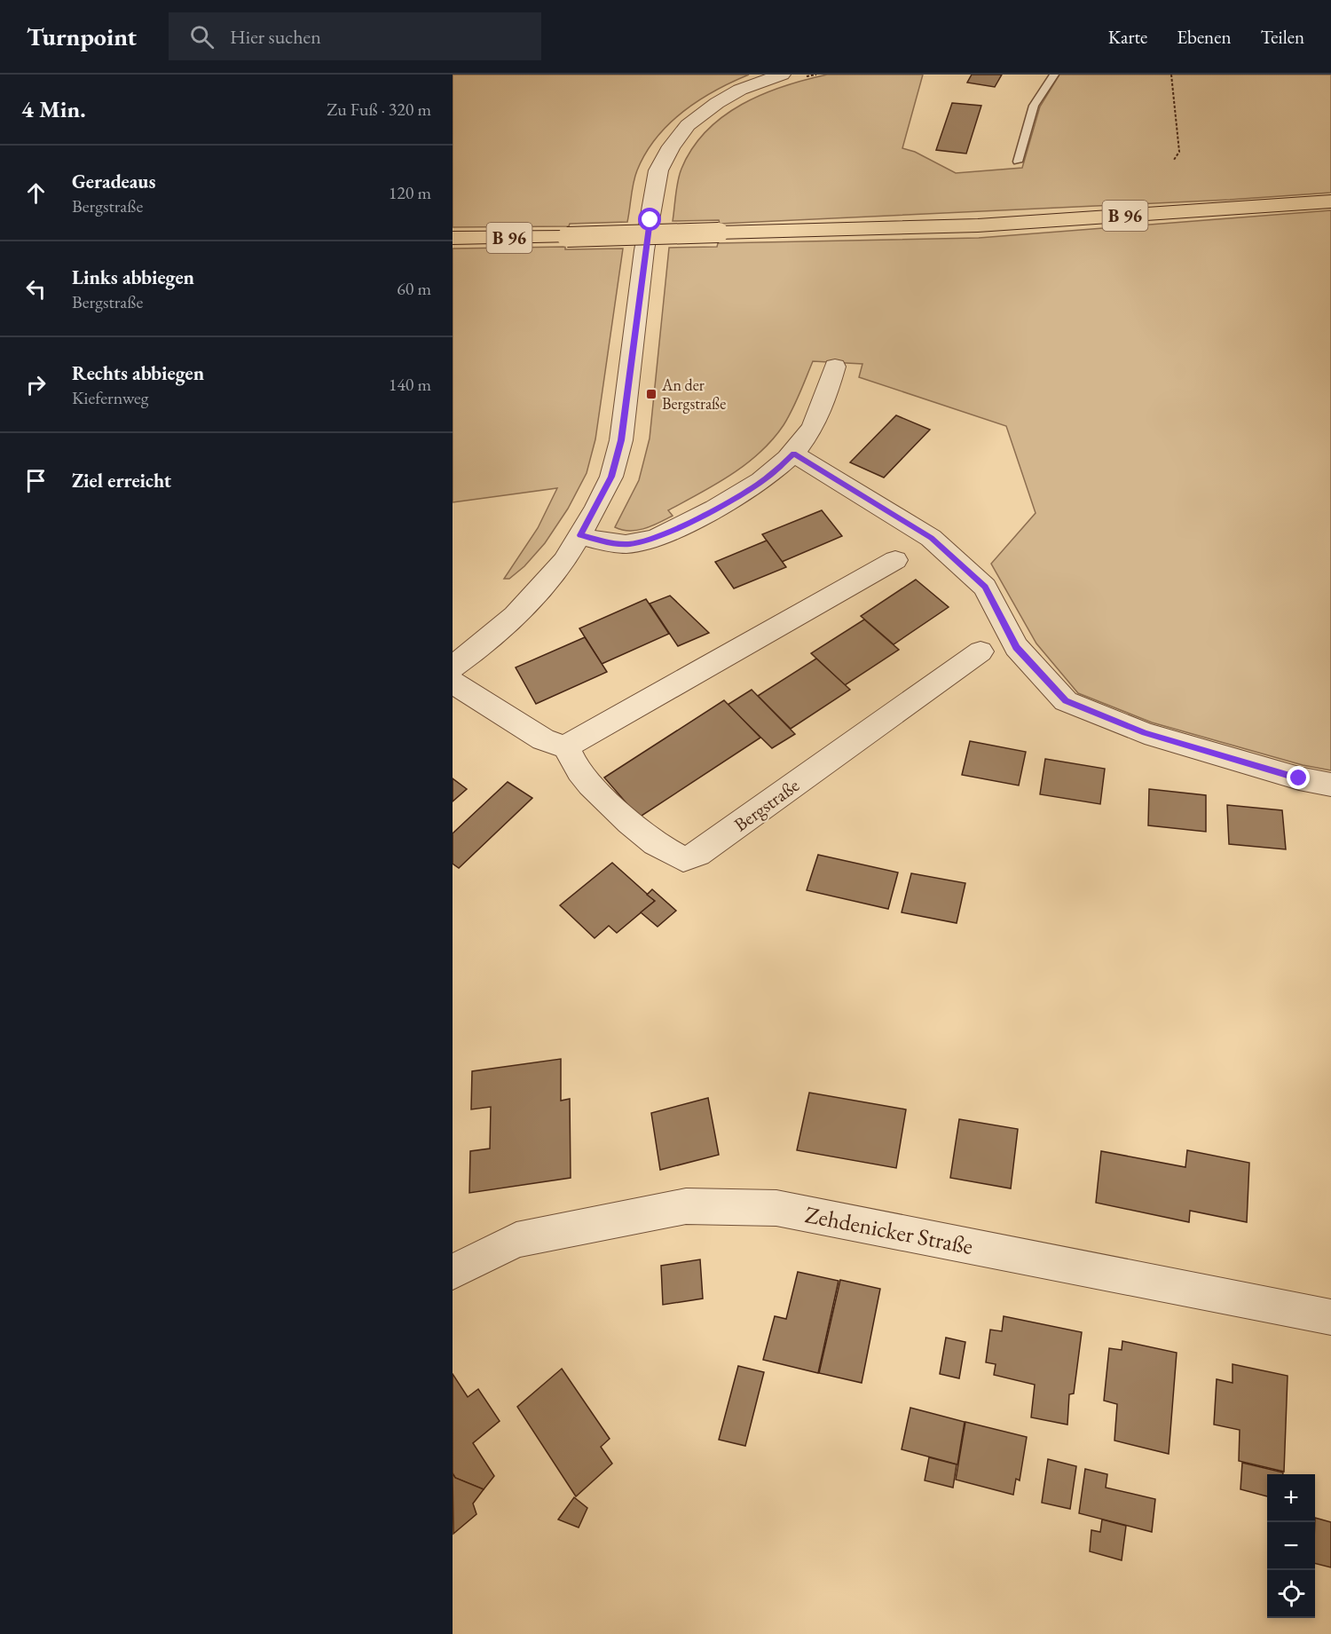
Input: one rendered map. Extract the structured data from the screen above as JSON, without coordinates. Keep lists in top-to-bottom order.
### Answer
{
  "streets": {
    "main road": ["B 96"],
    "street": ["Bergstraße", "Zehdenicker Straße"]
  },
  "places": {
    "transit": ["An der Bergstraße"]
  },
  "page": {
    "header": "Turnpoint",
    "search": "Hier suchen",
    "nav": ["Karte", "Ebenen", "Teilen"],
    "heading": ["4 Min.", "Zu Fuß · 320 m"],
    "list": [
      ["Geradeaus", "Bergstraße", "120 m"],
      ["Links abbiegen", "Bergstraße", "60 m"],
      ["Rechts abbiegen", "Kiefernweg", "140 m"],
      "Ziel erreicht"
    ],
    "map_buttons": ["+", "−"]
  }
}
